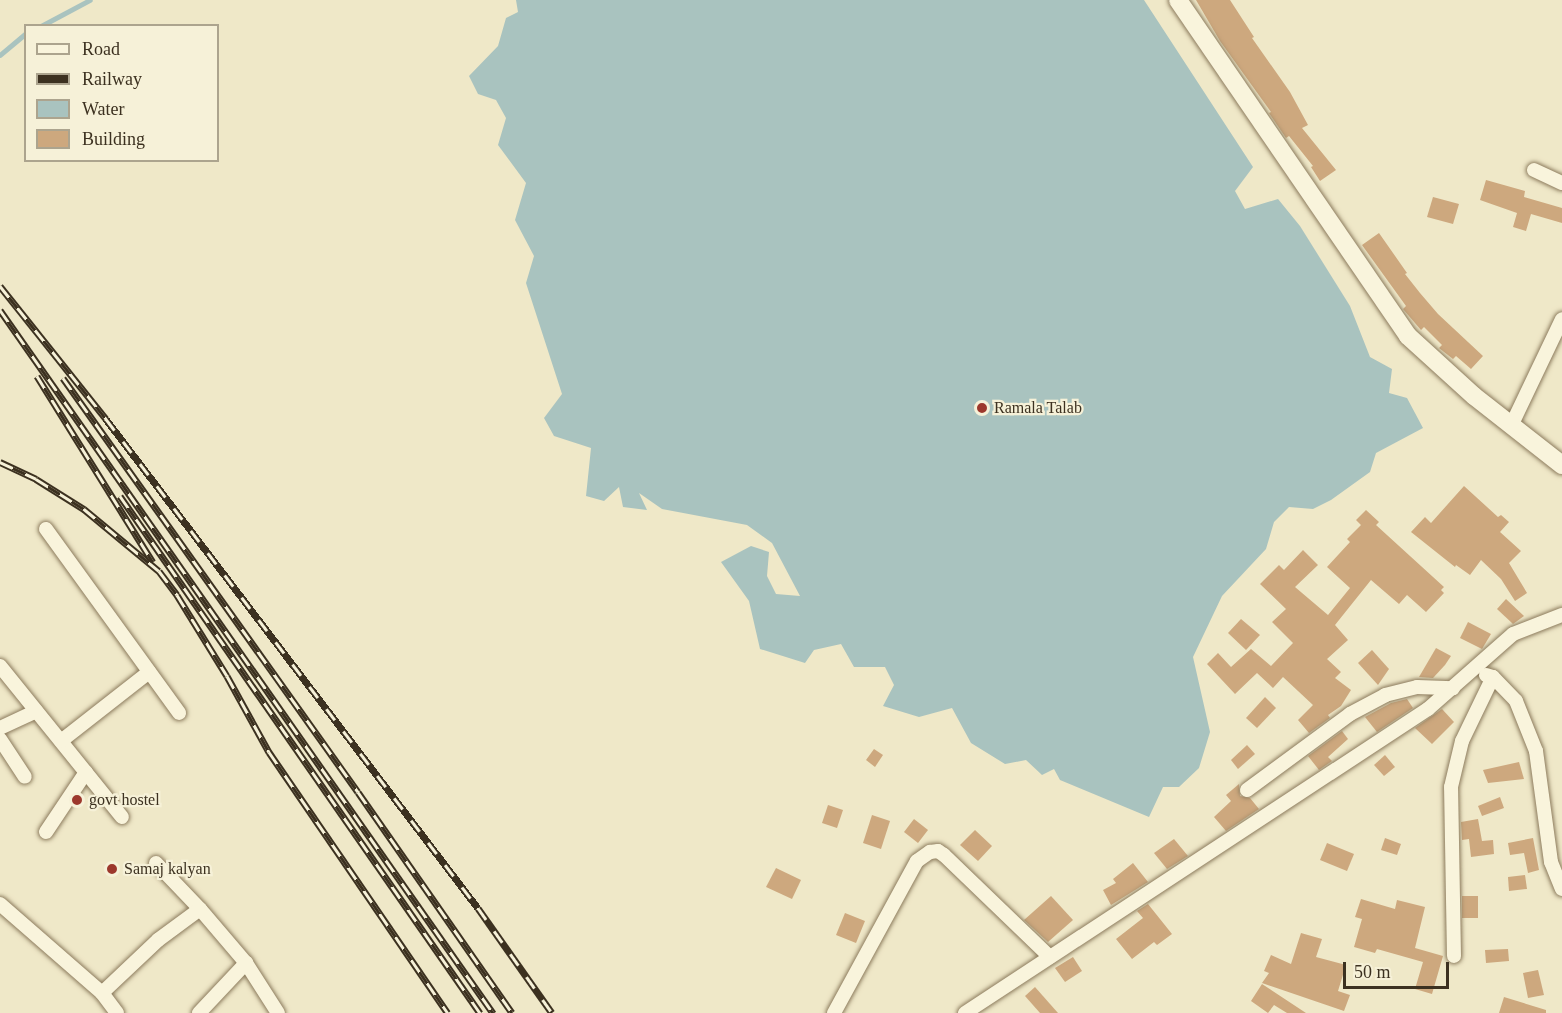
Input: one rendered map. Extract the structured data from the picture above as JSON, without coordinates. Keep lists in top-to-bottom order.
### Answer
{
  "places": ["Ramala Talab", "govt hostel", "Samaj kalyan"],
  "legend": [
    "Road",
    "Railway",
    "Water",
    "Building"
  ],
  "scale_bar": "50 m"
}
